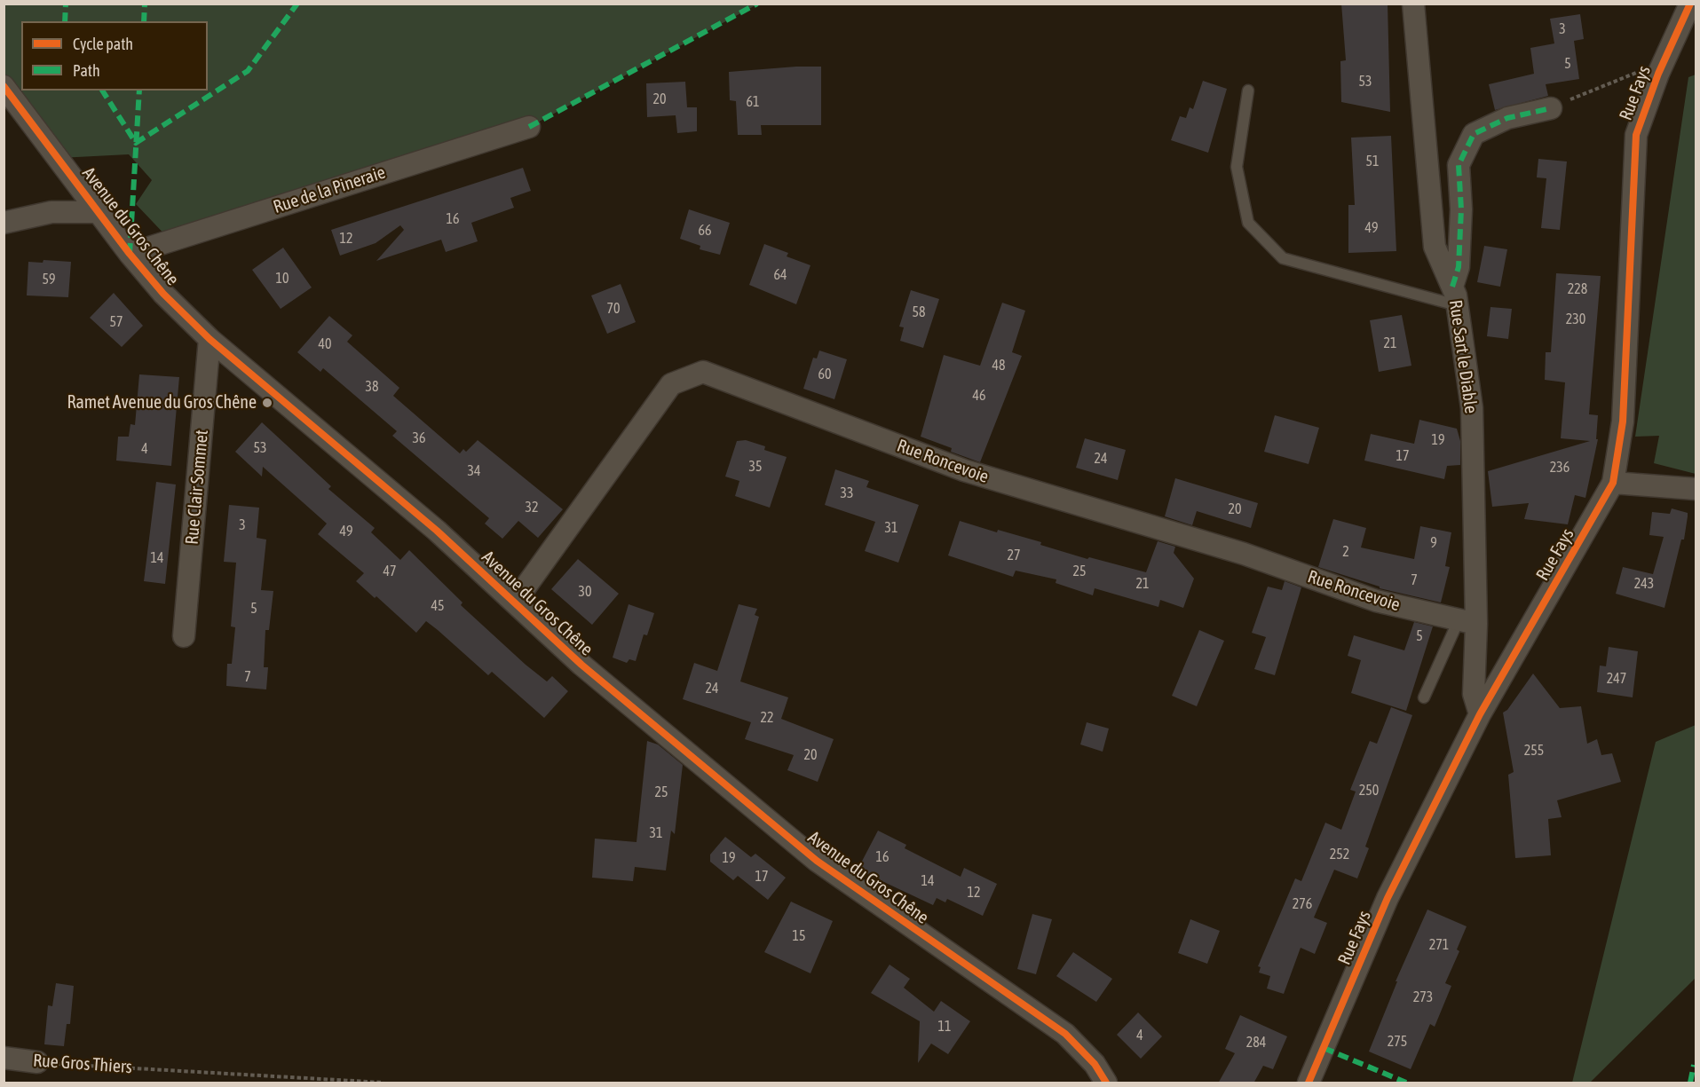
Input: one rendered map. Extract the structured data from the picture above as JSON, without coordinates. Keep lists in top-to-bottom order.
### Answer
{
  "streets": {
    "street": [
      "Rue Fays",
      "Rue de la Pineraie",
      "Avenue du Gros Chêne",
      "Rue Sart le Diable",
      "Rue Roncevoie",
      "Rue Clair Sommet",
      "Rue Gros Thiers"
    ]
  },
  "crossings": [
    ["Rue Fays", "Rue Sart le Diable"],
    ["Rue de la Pineraie", "Avenue du Gros Chêne"],
    ["Avenue du Gros Chêne", "Rue Roncevoie"],
    ["Avenue du Gros Chêne", "Rue Clair Sommet"],
    ["Rue Sart le Diable", "Rue Roncevoie"]
  ],
  "places": ["Ramet Avenue du Gros Chêne"],
  "house_numbers": [
    "3",
    "5",
    "53",
    "20",
    "61",
    "51",
    "16",
    "49",
    "66",
    "12",
    "64",
    "10",
    "59",
    "228",
    "70",
    "58",
    "230",
    "57",
    "21",
    "40",
    "48",
    "60",
    "38",
    "46",
    "36",
    "19",
    "53",
    "4",
    "17",
    "24",
    "35",
    "236",
    "34",
    "33",
    "32",
    "20",
    "3",
    "31",
    "49",
    "9",
    "2",
    "27",
    "14",
    "47",
    "25",
    "7",
    "21",
    "243",
    "30",
    "45",
    "5",
    "5",
    "7",
    "247",
    "24",
    "22",
    "255",
    "20",
    "250",
    "25",
    "31",
    "252",
    "16",
    "19",
    "17",
    "14",
    "12",
    "276",
    "15",
    "271",
    "273",
    "11",
    "4",
    "275",
    "284"
  ],
  "legend": ["Cycle path", "Path"]
}
